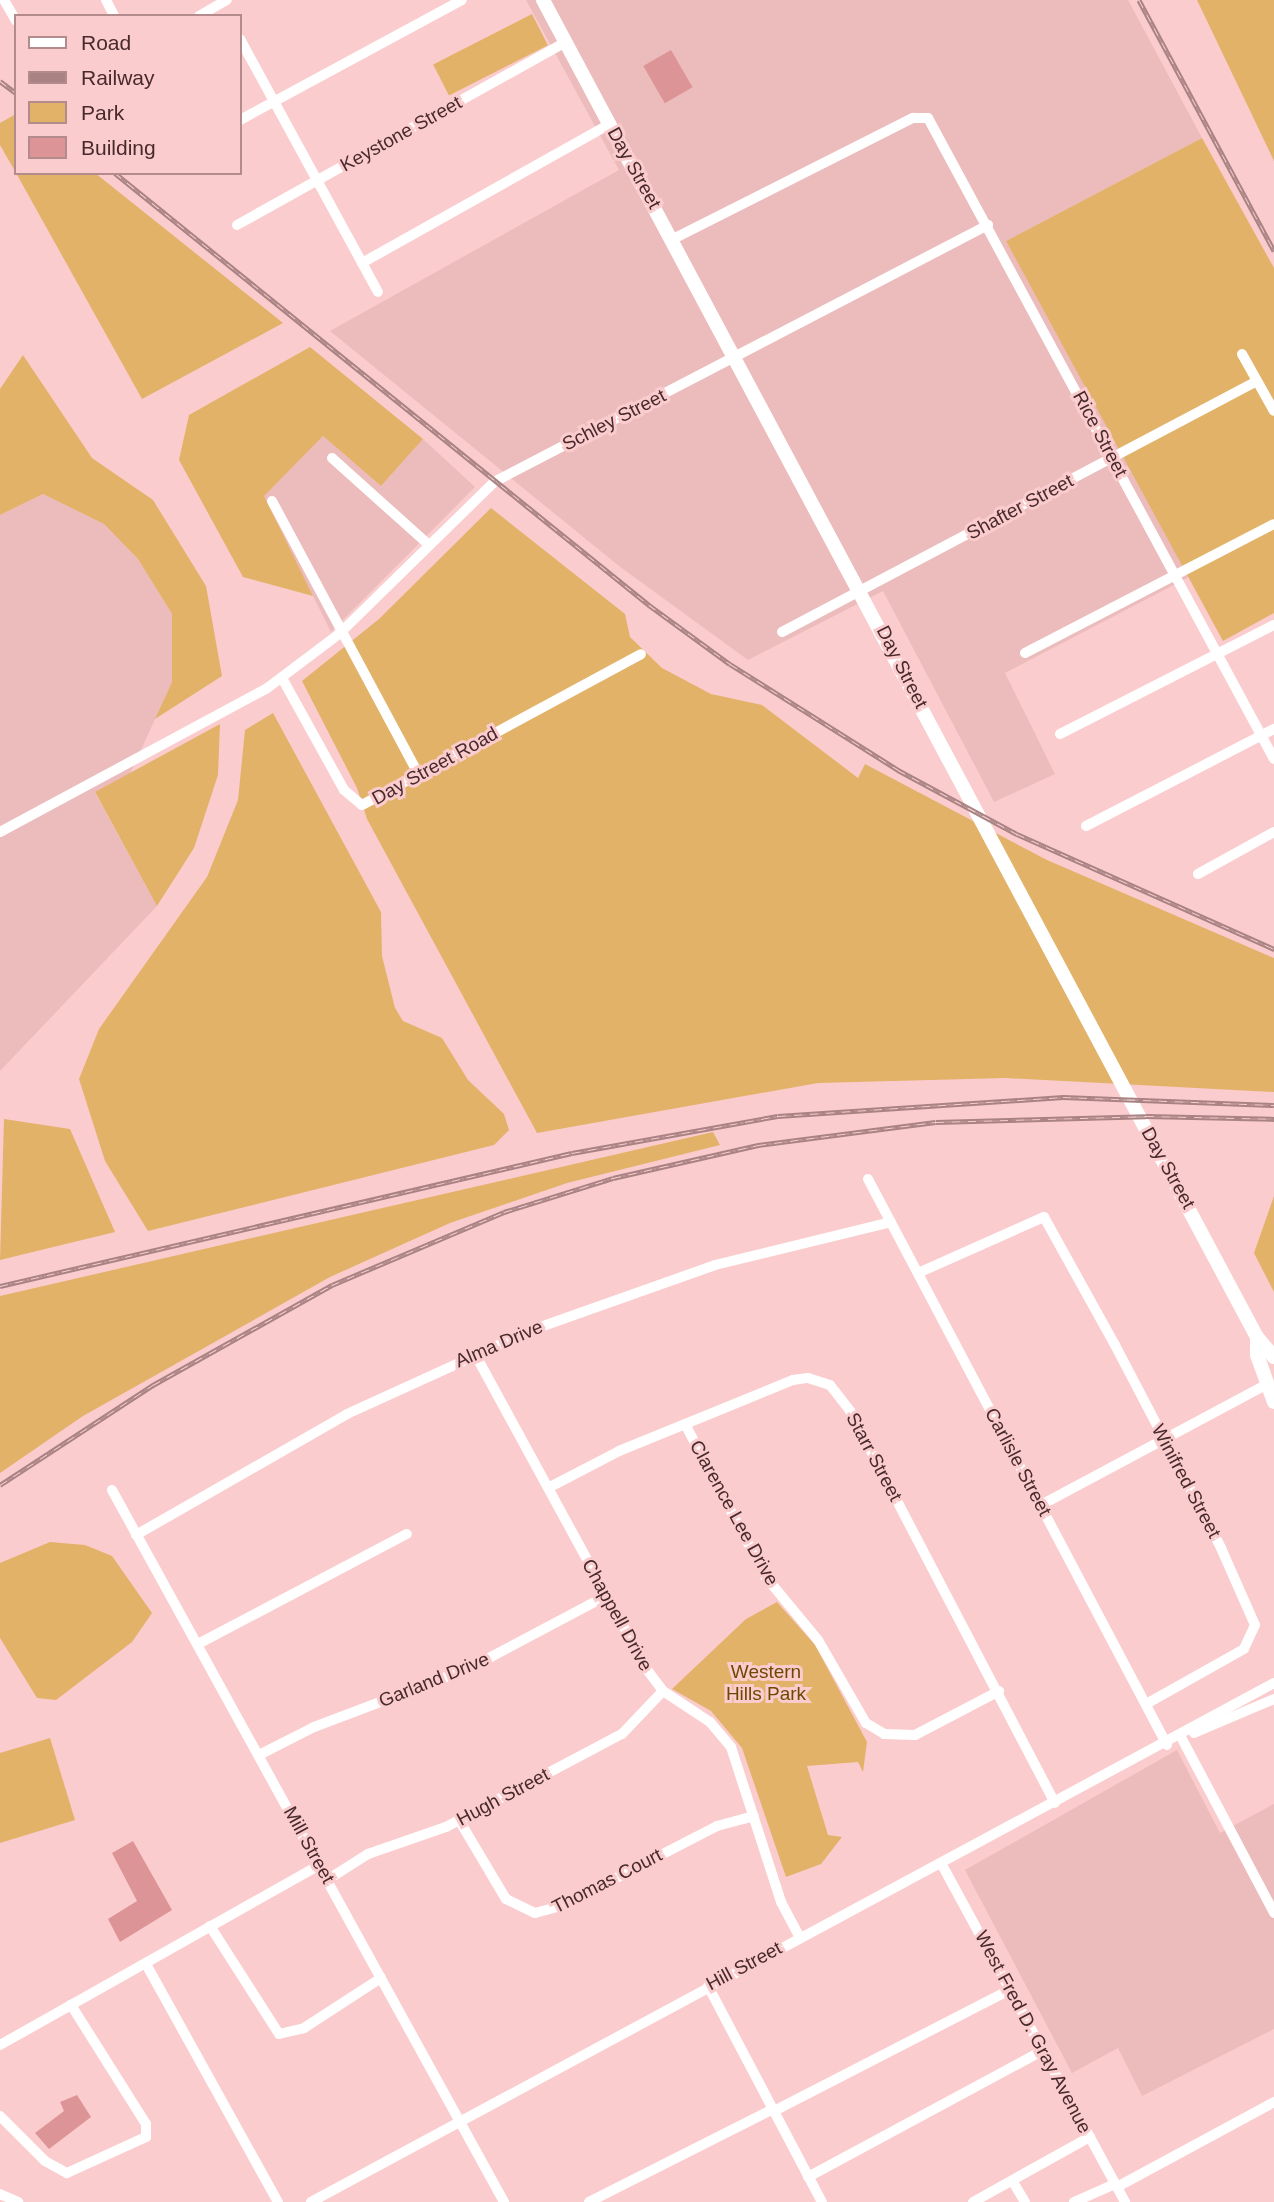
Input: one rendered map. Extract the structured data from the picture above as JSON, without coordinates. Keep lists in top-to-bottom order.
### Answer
{
  "streets": {
    "main road": ["Day Street"],
    "street": [
      "Keystone Street",
      "Schley Street",
      "Rice Street",
      "Shafter Street",
      "Day Street Road",
      "Alma Drive",
      "Starr Street",
      "Carlisle Street",
      "Winifred Street",
      "Clarence Lee Drive",
      "Chappell Drive",
      "Garland Drive",
      "Hugh Street",
      "Mill Street",
      "Thomas Court",
      "Hill Street",
      "West Fred D. Gray Avenue"
    ]
  },
  "crossings": [
    ["Keystone Street", "Day Street"],
    ["Day Street", "Schley Street"],
    ["Day Street", "Rice Street"],
    ["Day Street", "Shafter Street"],
    ["Schley Street", "Rice Street"],
    ["Schley Street", "Day Street Road"],
    ["Rice Street", "Shafter Street"],
    ["Alma Drive", "Carlisle Street"],
    ["Alma Drive", "Chappell Drive"],
    ["Alma Drive", "Mill Street"],
    ["Starr Street", "Clarence Lee Drive"],
    ["Starr Street", "Chappell Drive"],
    ["Starr Street", "Hill Street"],
    ["Carlisle Street", "Winifred Street"],
    ["Carlisle Street", "Hill Street"],
    ["Chappell Drive", "Garland Drive"],
    ["Chappell Drive", "Hugh Street"],
    ["Chappell Drive", "Thomas Court"],
    ["Chappell Drive", "Hill Street"],
    ["Garland Drive", "Mill Street"],
    ["Hugh Street", "Mill Street"],
    ["Hugh Street", "Thomas Court"],
    ["Mill Street", "Hill Street"],
    ["Hill Street", "West Fred D. Gray Avenue"]
  ],
  "parks": ["Western Hills Park"],
  "legend": [
    "Road",
    "Railway",
    "Park",
    "Building"
  ]
}
